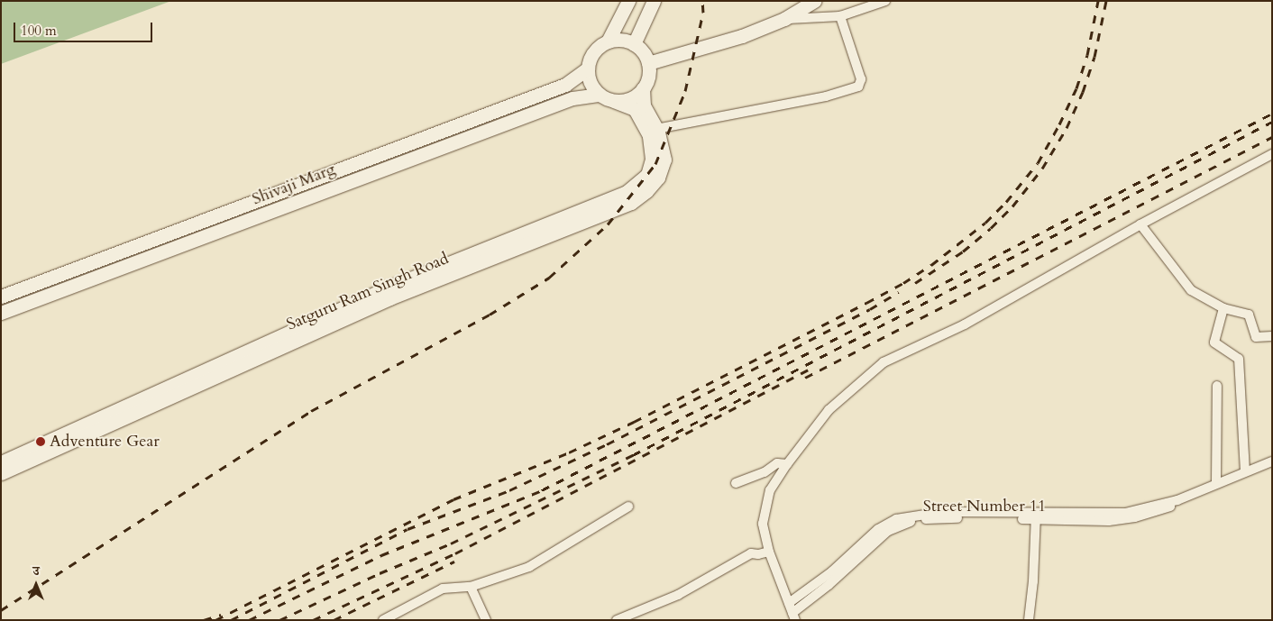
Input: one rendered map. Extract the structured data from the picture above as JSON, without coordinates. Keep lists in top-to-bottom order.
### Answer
{
  "streets": {
    "street": ["Shivaji Marg", "Satguru Ram Singh Road", "Street Number 11"]
  },
  "crossings": [
    ["Shivaji Marg", "Satguru Ram Singh Road"]
  ],
  "places": ["Adventure Gear"],
  "scale_bar": "100 m",
  "north": "top"
}
